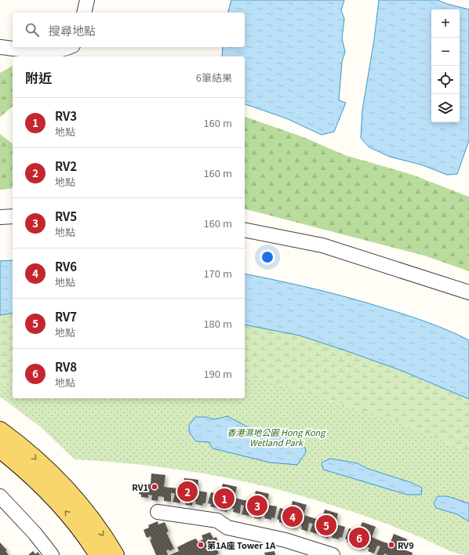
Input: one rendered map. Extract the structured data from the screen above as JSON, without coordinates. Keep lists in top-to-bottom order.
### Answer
{
  "parks": ["香港濕地公園 Hong Kong Wetland Park"],
  "places": ["RV1", "第1A座 Tower 1A", "RV9"],
  "page": {
    "map_buttons": ["+", "−"],
    "search": "搜尋地點",
    "heading": ["附近", "6筆結果"],
    "list": [
      {
        "mark": "1",
        "name": "RV3",
        "note": "地點",
        "value": "160 m"
      },
      {
        "mark": "2",
        "name": "RV2",
        "note": "地點",
        "value": "160 m"
      },
      {
        "mark": "3",
        "name": "RV5",
        "note": "地點",
        "value": "160 m"
      },
      {
        "mark": "4",
        "name": "RV6",
        "note": "地點",
        "value": "170 m"
      },
      {
        "mark": "5",
        "name": "RV7",
        "note": "地點",
        "value": "180 m"
      },
      {
        "mark": "6",
        "name": "RV8",
        "note": "地點",
        "value": "190 m"
      }
    ],
    "pins": [
      "2",
      "1",
      "3",
      "4",
      "5",
      "6"
    ]
  }
}
